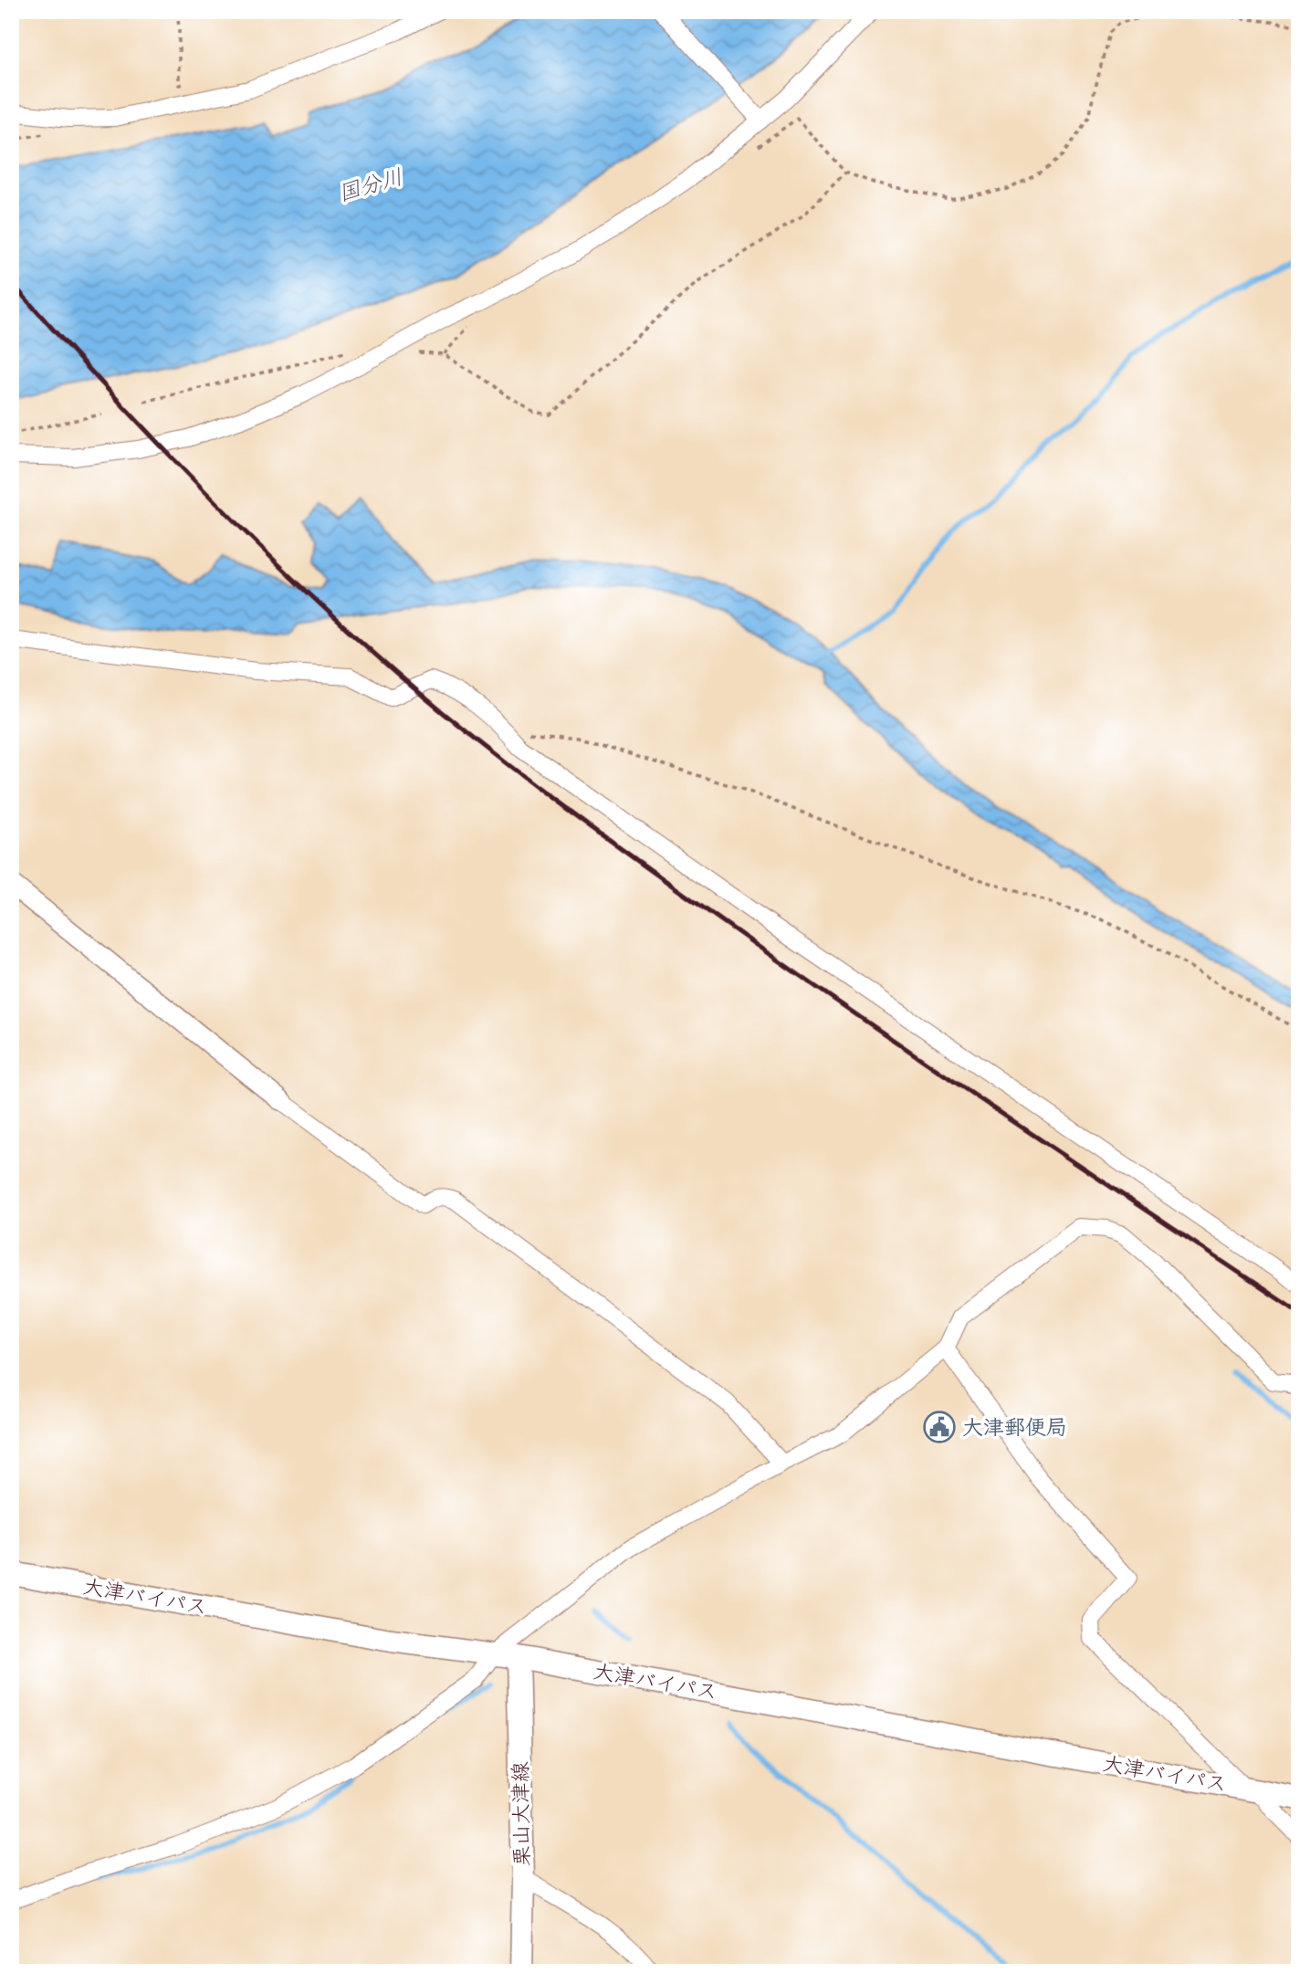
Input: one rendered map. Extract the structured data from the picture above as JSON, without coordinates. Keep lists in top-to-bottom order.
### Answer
{
  "streets": {
    "main road": ["大津バイパス", "栗山大津線"]
  },
  "crossings": [
    ["大津バイパス", "栗山大津線"]
  ],
  "water": ["国分川"],
  "places": {
    "public building": ["大津郵便局"]
  }
}
